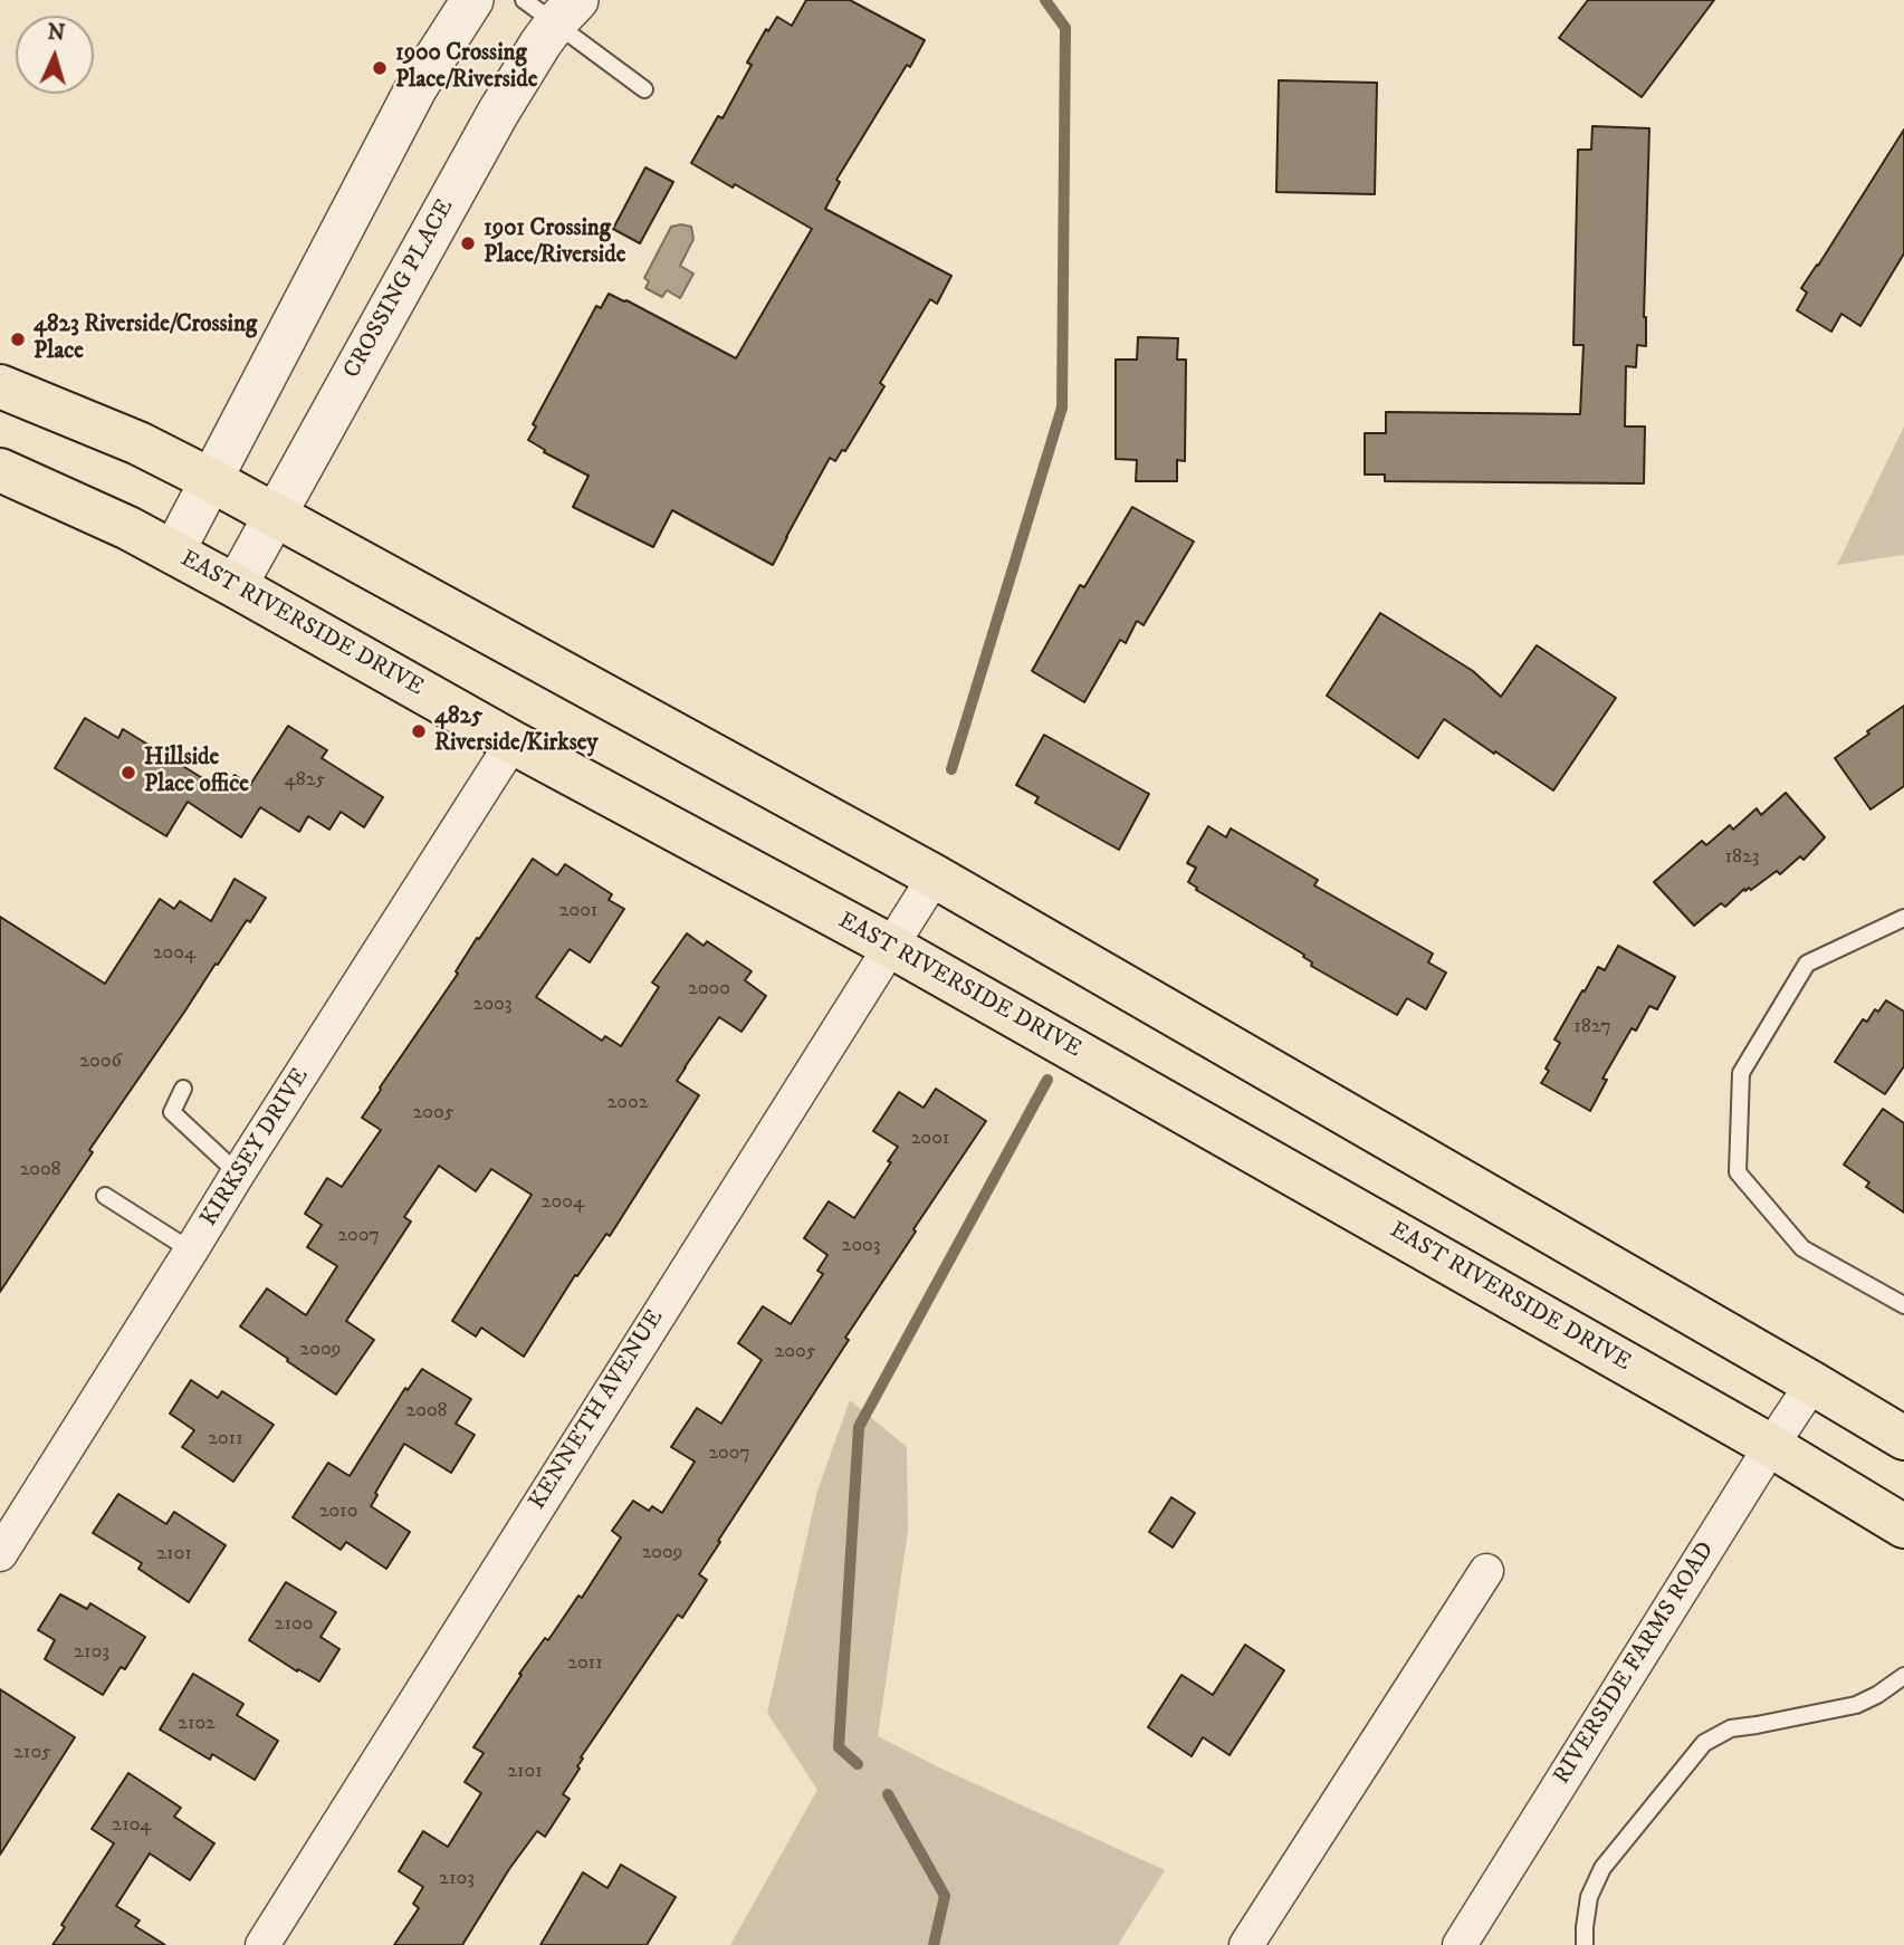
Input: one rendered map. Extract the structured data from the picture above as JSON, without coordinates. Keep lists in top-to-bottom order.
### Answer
{
  "streets": {
    "main road": ["EAST RIVERSIDE DRIVE"],
    "street": [
      "CROSSING PLACE",
      "KIRKSEY DRIVE",
      "KENNETH AVENUE",
      "RIVERSIDE FARMS ROAD"
    ]
  },
  "crossings": [
    ["CROSSING PLACE", "EAST RIVERSIDE DRIVE"],
    ["EAST RIVERSIDE DRIVE", "KIRKSEY DRIVE"],
    ["EAST RIVERSIDE DRIVE", "KENNETH AVENUE"],
    ["EAST RIVERSIDE DRIVE", "RIVERSIDE FARMS ROAD"]
  ],
  "places": [
    "1900 Crossing Place/Riverside",
    "1901 Crossing Place/Riverside",
    "4823 Riverside/Crossing Place",
    "4825 Riverside/Kirksey",
    "Hillside Place office"
  ],
  "house_numbers": [
    "4825",
    "1823",
    "2001",
    "2004",
    "2000",
    "2003",
    "1827",
    "2006",
    "2002",
    "2005",
    "2001",
    "2008",
    "2004",
    "2007",
    "2003",
    "2009",
    "2005",
    "2008",
    "2011",
    "2007",
    "2010",
    "2009",
    "2101",
    "2100",
    "2103",
    "2011",
    "2102",
    "2105",
    "2101",
    "2104",
    "2103"
  ],
  "north": "top"
}
